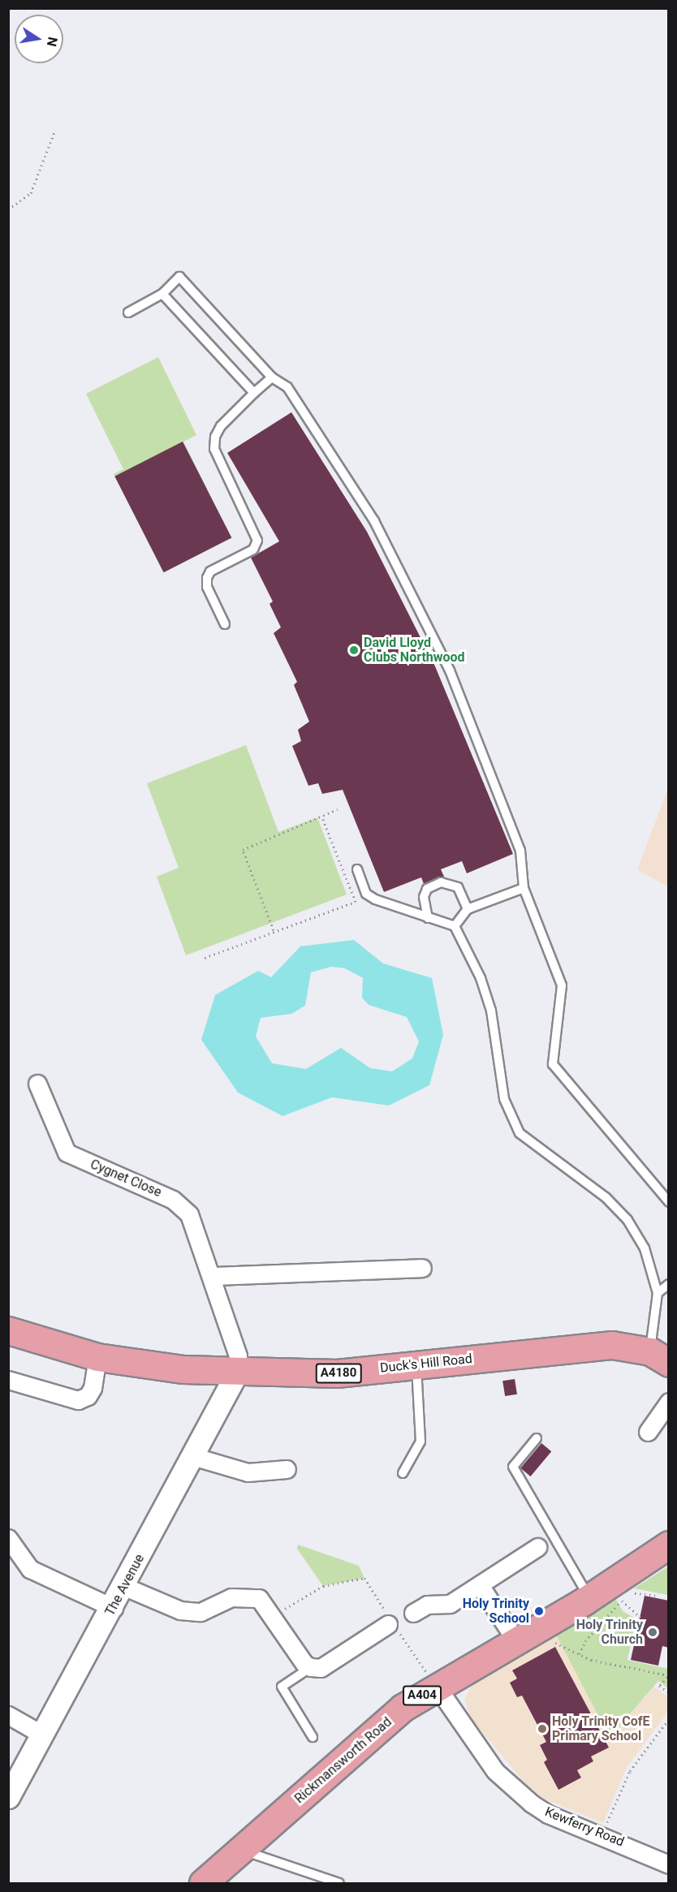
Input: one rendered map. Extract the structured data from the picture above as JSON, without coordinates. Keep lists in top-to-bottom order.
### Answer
{
  "streets": {
    "main road": [
      "Duck's Hill Road",
      "A4180",
      "A404",
      "Rickmansworth Road"
    ],
    "street": ["Cygnet Close", "The Avenue", "Kewferry Road"]
  },
  "crossings": [
    ["Cygnet Close", "Duck's Hill Road"],
    ["Cygnet Close", "The Avenue"],
    ["Duck's Hill Road", "The Avenue"],
    ["Rickmansworth Road", "Kewferry Road"]
  ],
  "places": [
    "David Lloyd Clubs Northwood",
    "Holy Trinity School",
    "Holy Trinity Church",
    "Holy Trinity CofE Primary School"
  ],
  "north": "right"
}
